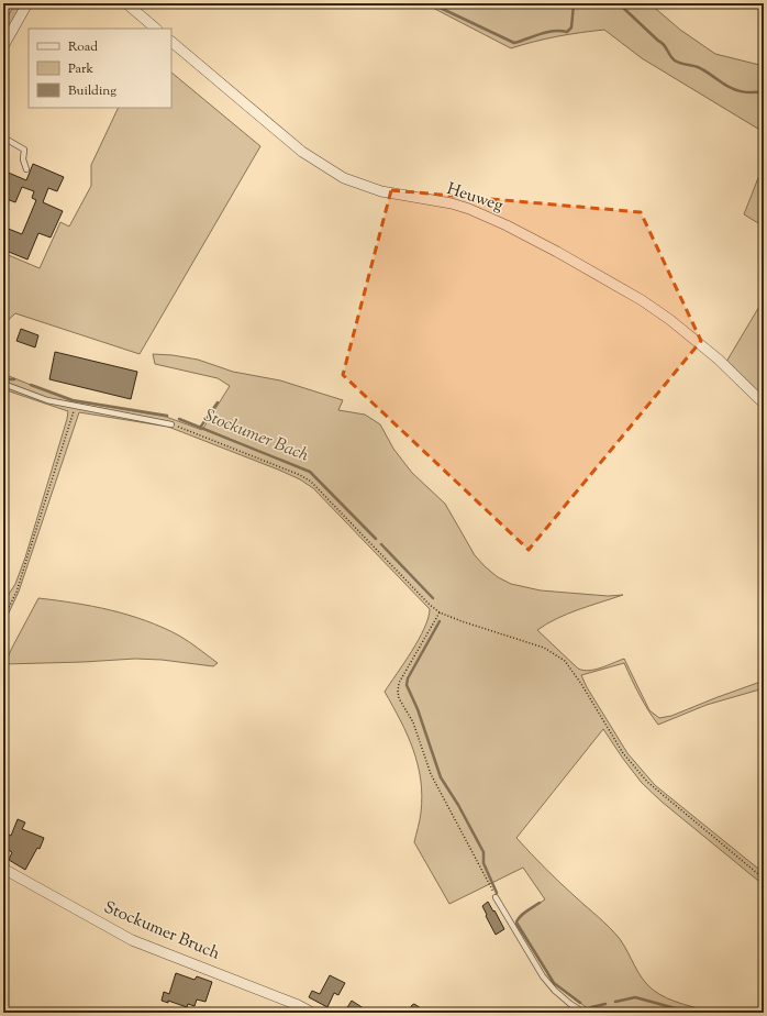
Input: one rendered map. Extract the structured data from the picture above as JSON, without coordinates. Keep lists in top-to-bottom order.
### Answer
{
  "streets": {
    "street": ["Heuweg", "Stockumer Bruch"]
  },
  "water": ["Stockumer Bach"],
  "legend": ["Road", "Park", "Building"]
}
